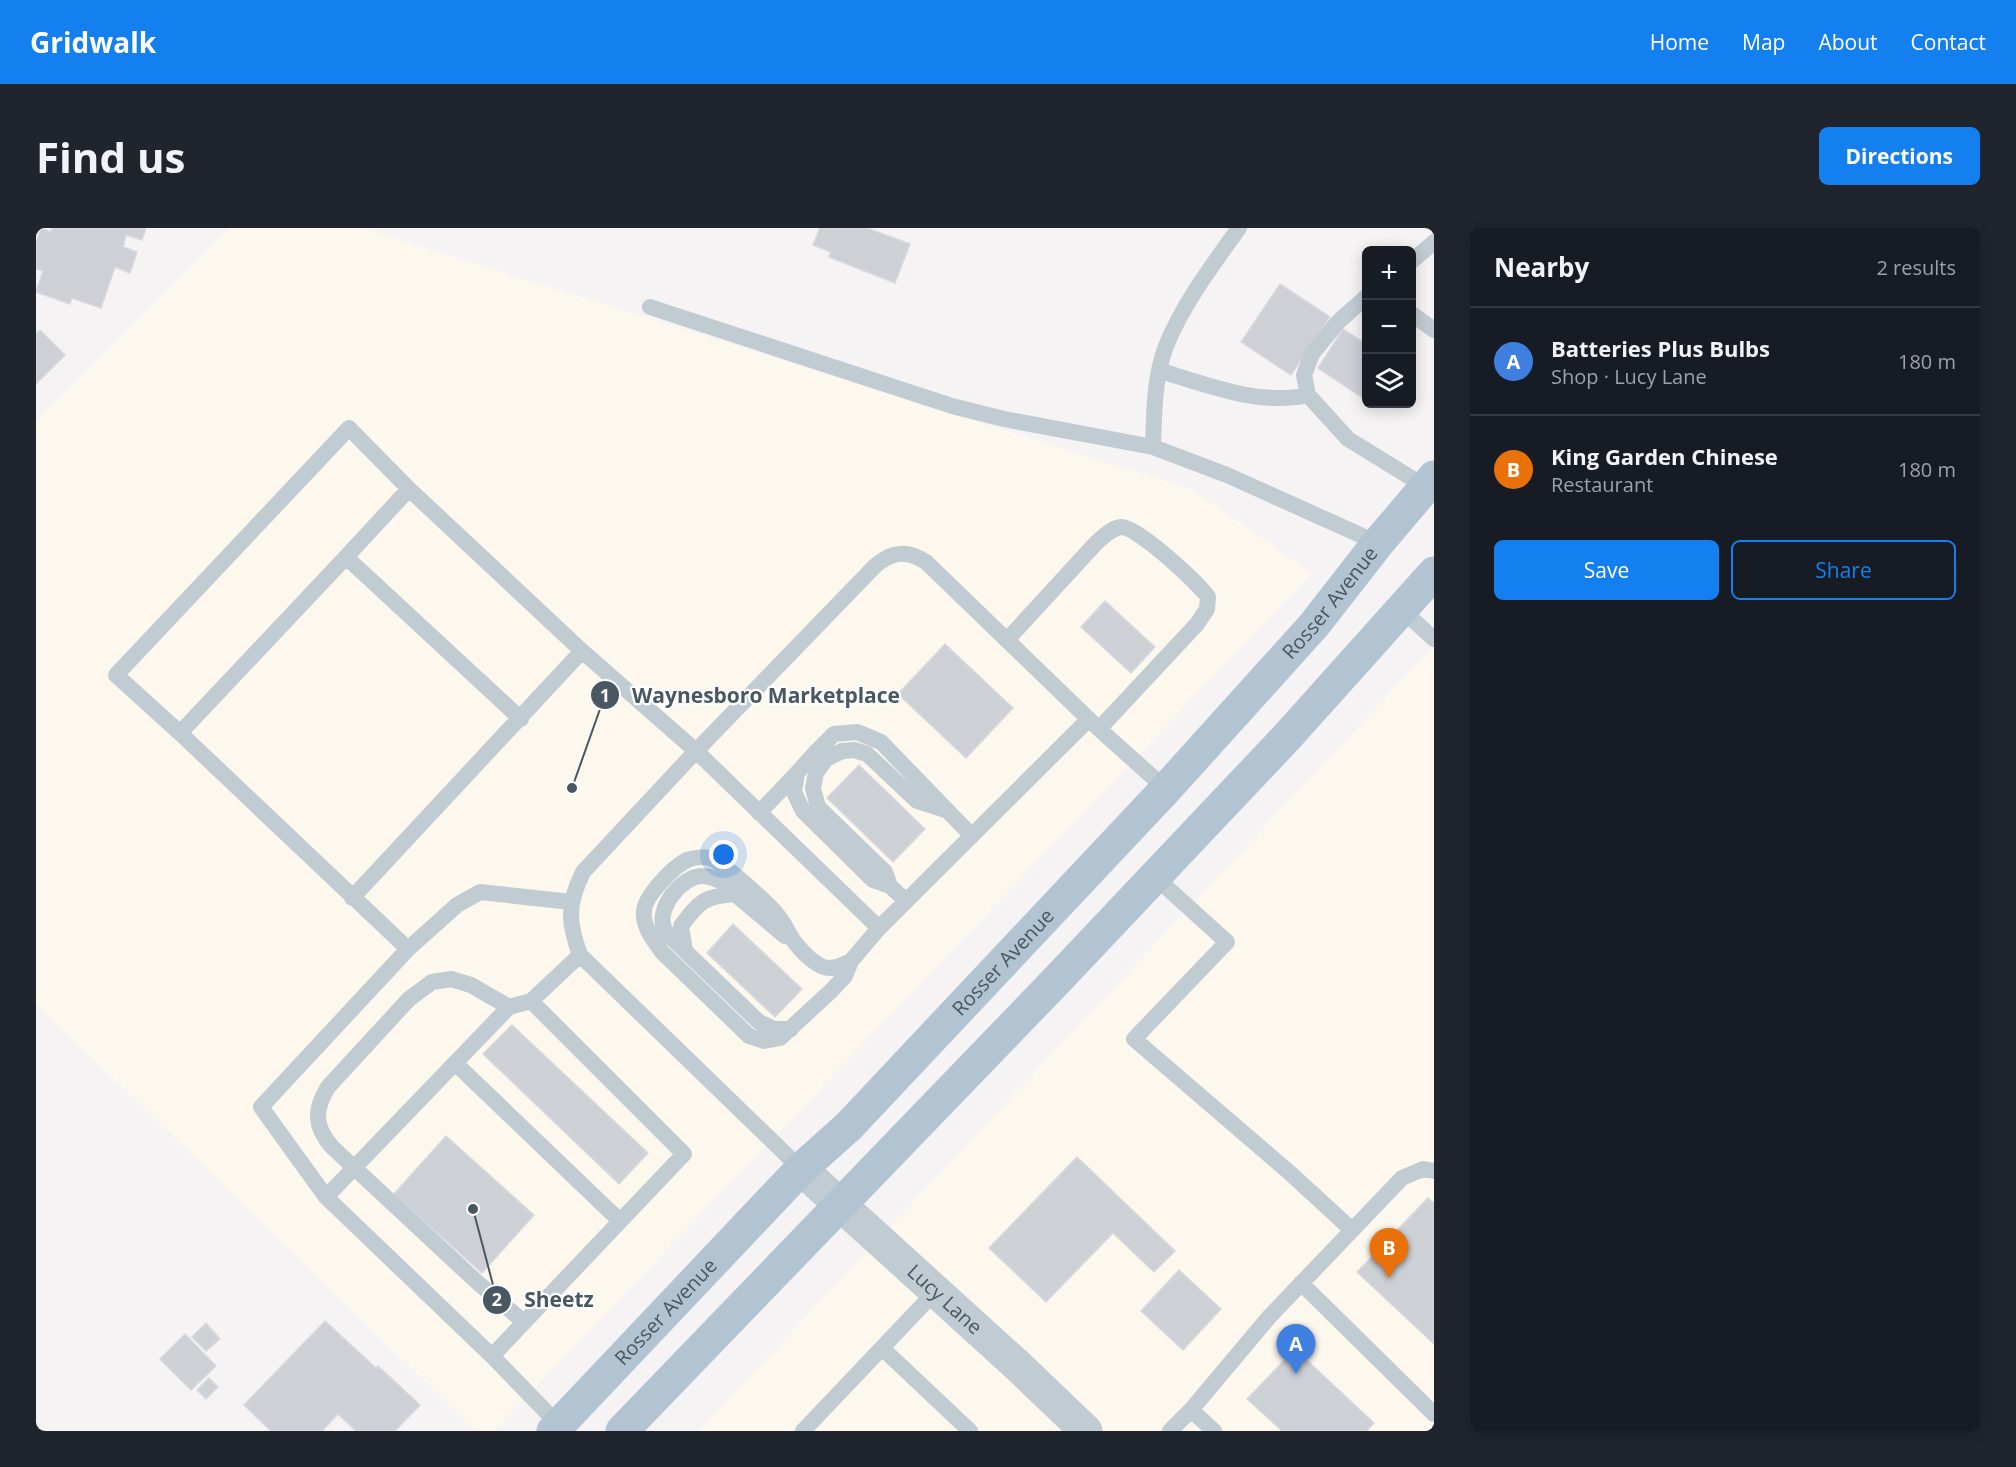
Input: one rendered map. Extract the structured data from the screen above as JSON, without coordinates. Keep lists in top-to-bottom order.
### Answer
{
  "streets": {
    "main road": ["Rosser Avenue"],
    "street": ["Lucy Lane"]
  },
  "crossings": [
    ["Rosser Avenue", "Lucy Lane"]
  ],
  "places": ["Waynesboro Marketplace", "Sheetz"],
  "page": {
    "header": "Gridwalk",
    "nav": [
      "Home",
      "Map",
      "About",
      "Contact"
    ],
    "buttons": [
      "Directions",
      ["Save", "Share"]
    ],
    "title": "Find us",
    "heading": ["Nearby", "2 results"],
    "map_buttons": ["+", "−"],
    "list": [
      {
        "mark": "A",
        "name": "Batteries Plus Bulbs",
        "note": "Shop · Lucy Lane",
        "value": "180 m"
      },
      {
        "mark": "B",
        "name": "King Garden Chinese",
        "note": "Restaurant",
        "value": "180 m"
      }
    ],
    "pins": ["B", "A"]
  }
}
